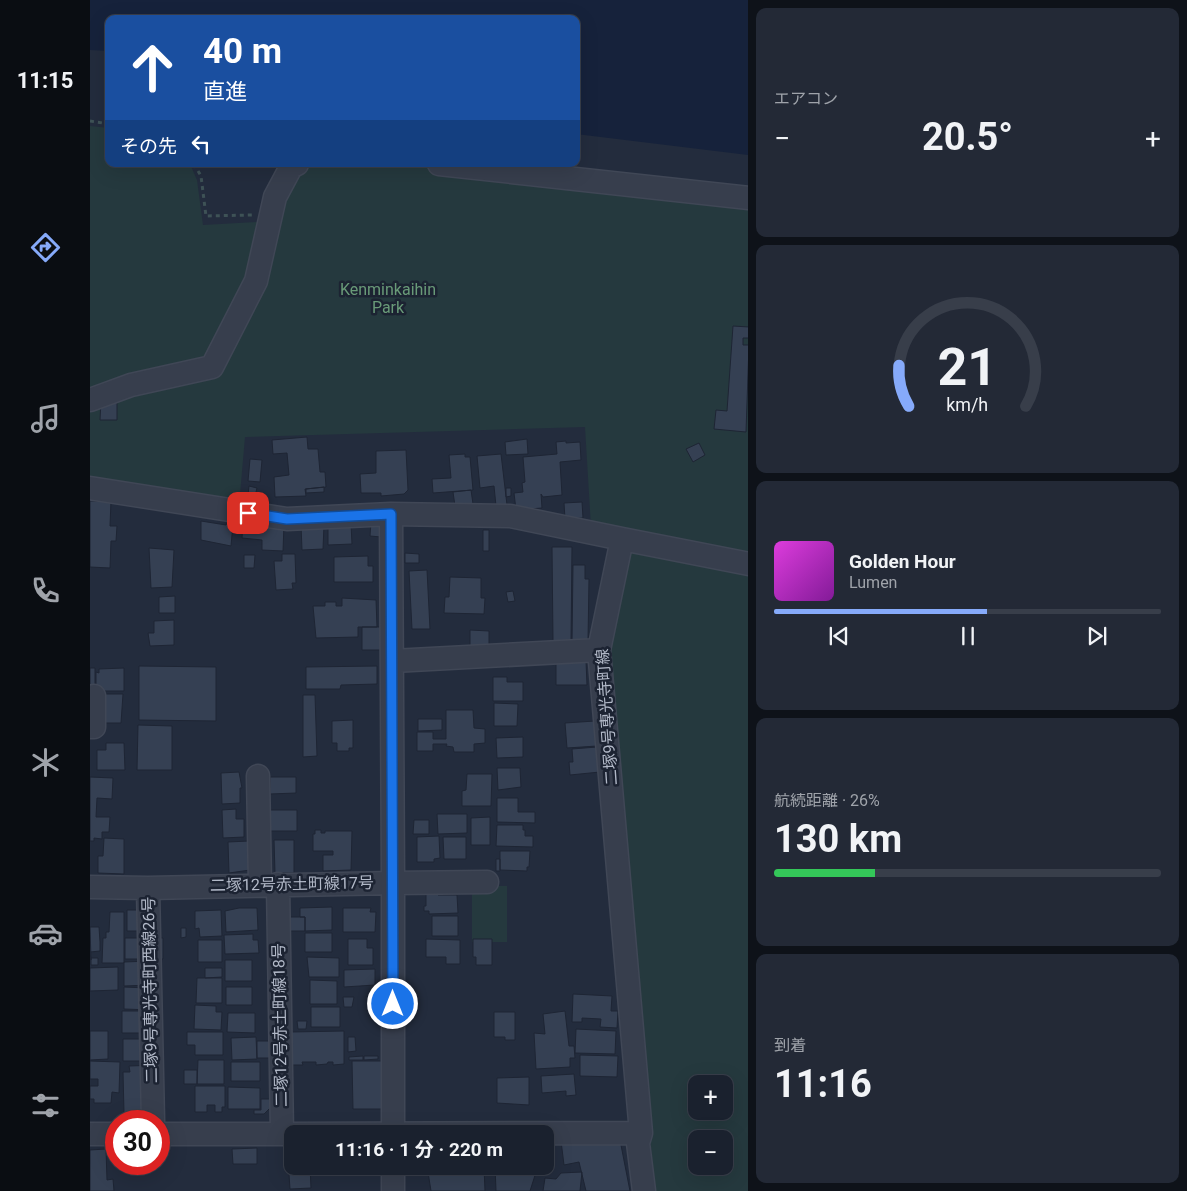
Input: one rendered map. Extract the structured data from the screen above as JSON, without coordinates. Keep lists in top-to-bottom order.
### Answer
{
  "streets": {
    "street": [
      "二塚9号専光寺町線",
      "二塚12号赤土町線17号",
      "二塚9号専光寺町西線26号",
      "二塚12号赤土町線18号"
    ]
  },
  "crossings": [
    ["二塚12号赤土町線17号", "二塚9号専光寺町西線26号"],
    ["二塚12号赤土町線17号", "二塚12号赤土町線18号"]
  ],
  "parks": ["Kenminkaihin Park"],
  "page": {
    "tabs": "11:15",
    "tile": [
      "エアコン",
      ["航続距離 · 26%", "130 km"],
      ["到着", "11:16"]
    ],
    "turn": ["40 m", "直進"],
    "heat": ["−", "20.5°", "+"],
    "then": "その先",
    "song": ["Golden Hour", "Lumen"],
    "map_buttons": ["+", "−"],
    "limit": "30",
    "trip": "11:16 · 1 分 · 220 m",
    "gauge": ["21", "km/h"]
  }
}
